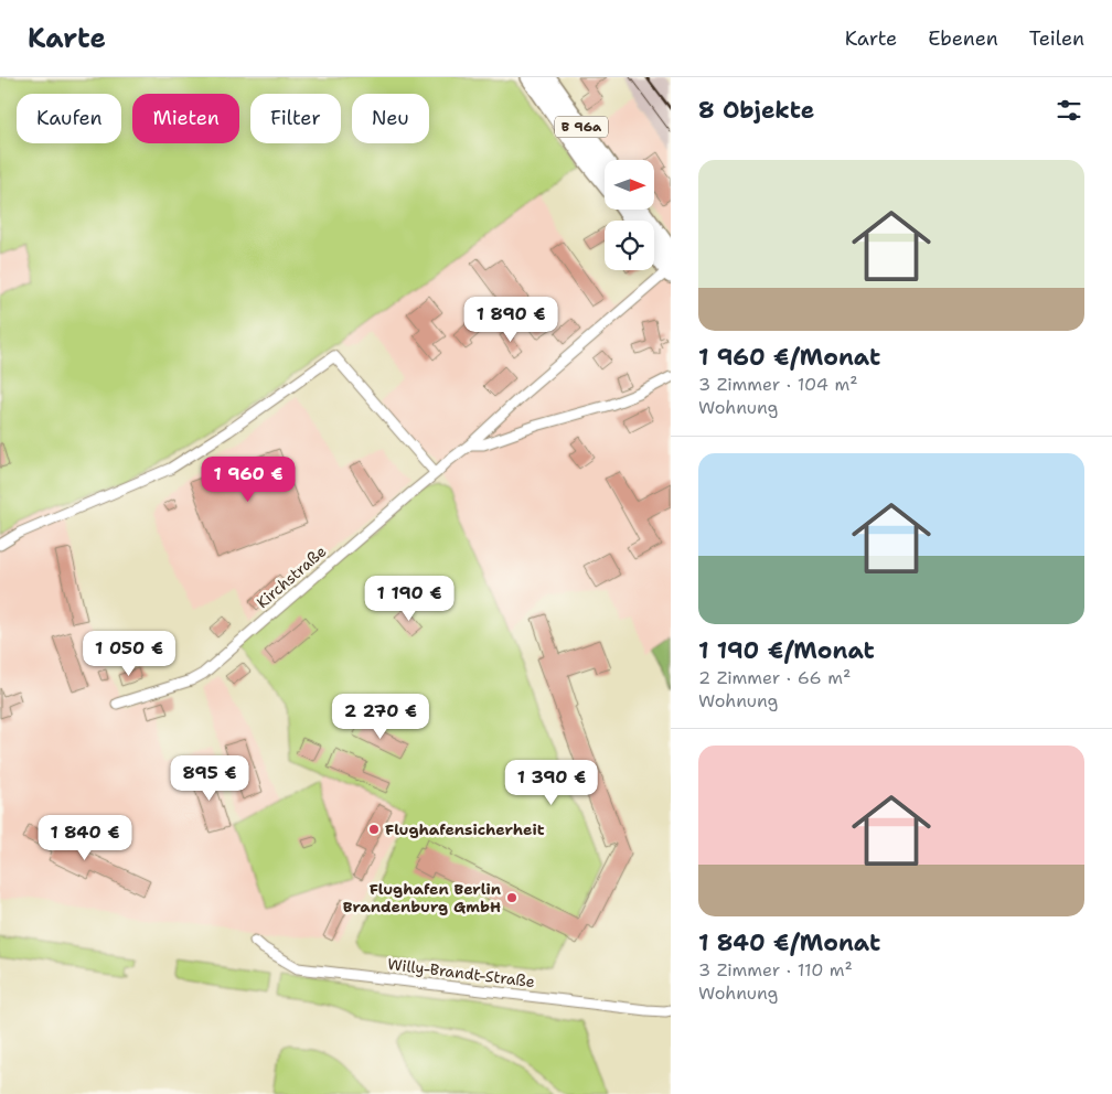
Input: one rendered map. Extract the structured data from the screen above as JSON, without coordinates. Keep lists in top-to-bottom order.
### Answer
{
  "streets": {
    "main road": ["B 96a"],
    "street": ["Kirchstraße", "Willy-Brandt-Straße"]
  },
  "places": ["Flughafensicherheit", "Flughafen Berlin Brandenburg GmbH"],
  "north": "right",
  "page": {
    "header": "Karte",
    "nav": ["Karte", "Ebenen", "Teilen"],
    "heading": "8 Objekte",
    "chip": [
      "Kaufen",
      "Mieten",
      "Filter",
      "Neu"
    ],
    "list": [
      {
        "name": "1 960 €/Monat",
        "note": "3 Zimmer · 104 m² · Wohnung"
      },
      {
        "name": "1 190 €/Monat",
        "note": "2 Zimmer · 66 m² · Wohnung"
      },
      {
        "name": "1 840 €/Monat",
        "note": "3 Zimmer · 110 m² · Wohnung"
      }
    ],
    "price": [
      "1 890 €",
      "1 960 €",
      "1 190 €",
      "1 050 €",
      "2 270 €",
      "895 €",
      "1 390 €",
      "1 840 €"
    ]
  }
}
